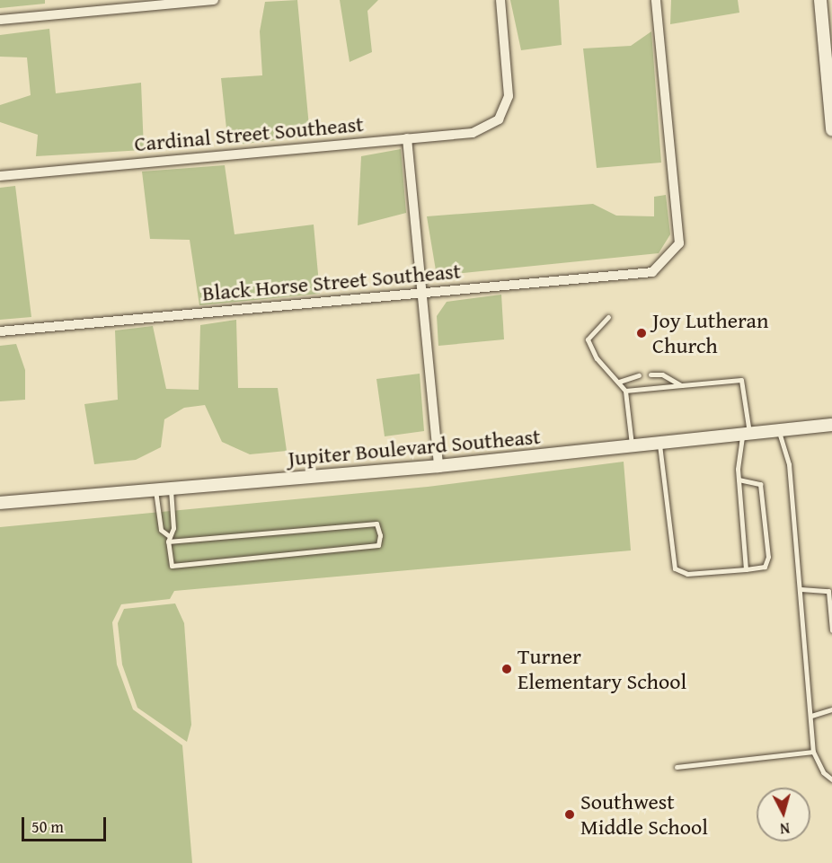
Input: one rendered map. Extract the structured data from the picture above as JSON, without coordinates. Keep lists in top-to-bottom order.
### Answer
{
  "streets": {
    "street": ["Cardinal Street Southeast", "Black Horse Street Southeast", "Jupiter Boulevard Southeast"]
  },
  "places": ["Joy Lutheran Church", "Turner Elementary School", "Southwest Middle School"],
  "scale_bar": "50 m",
  "north": "bottom"
}
